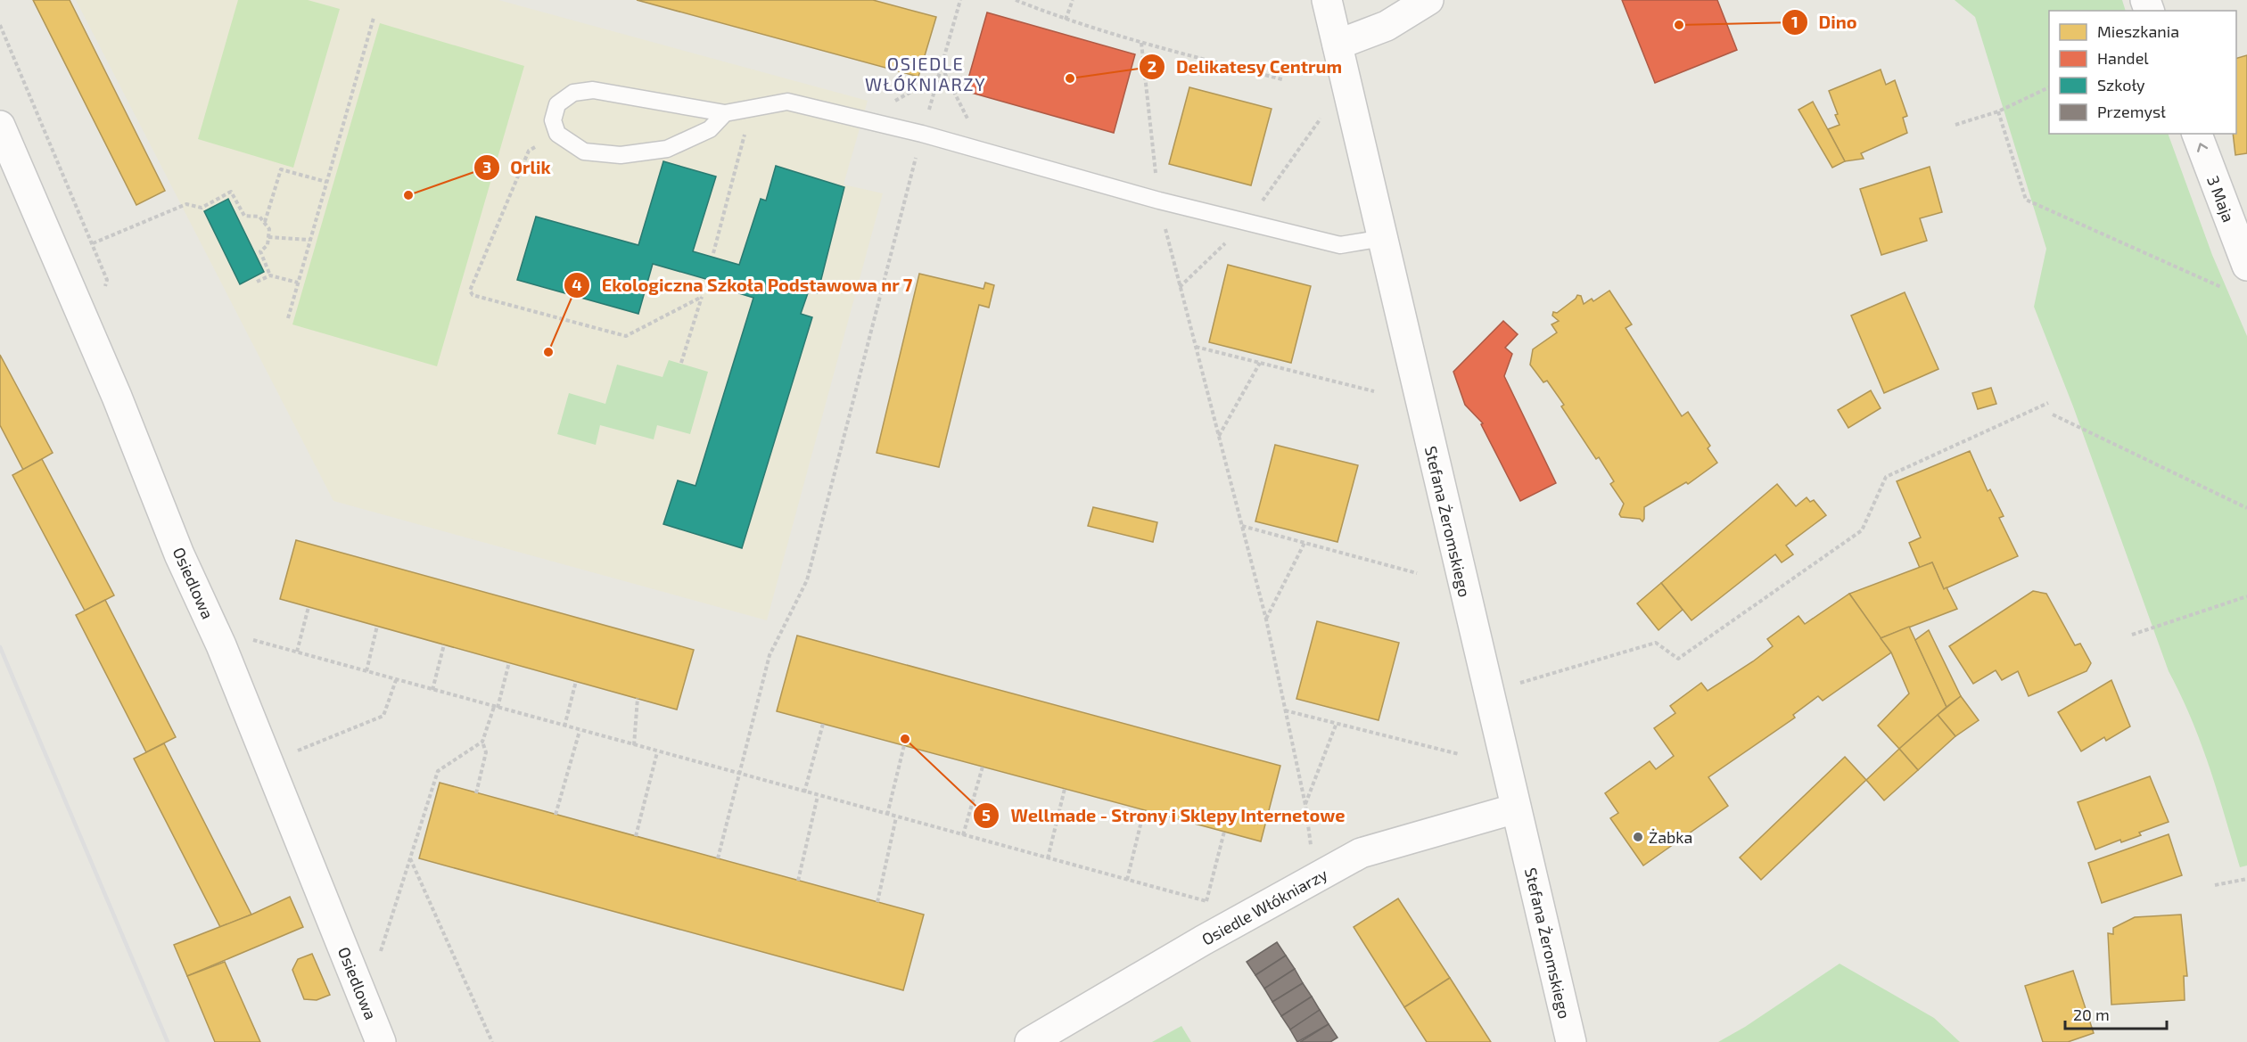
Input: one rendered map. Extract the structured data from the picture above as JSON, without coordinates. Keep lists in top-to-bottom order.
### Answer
{
  "streets": {
    "street": [
      "3 Maja",
      "Stefana Żeromskiego",
      "Osiedlowa",
      "Osiedle Włókniarzy"
    ]
  },
  "crossings": [
    ["Stefana Żeromskiego", "Osiedle Włókniarzy"]
  ],
  "one_way": ["3 Maja"],
  "districts": ["OSIEDLE WŁÓKNIARZY"],
  "places": [
    "Dino",
    "Delikatesy Centrum",
    "Orlik",
    "Ekologiczna Szkoła Podstawowa nr 7",
    "Wellmade - Strony i Sklepy Internetowe",
    "Żabka"
  ],
  "legend": [
    "Mieszkania",
    "Handel",
    "Szkoły",
    "Przemysł"
  ],
  "scale_bar": "20 m"
}
